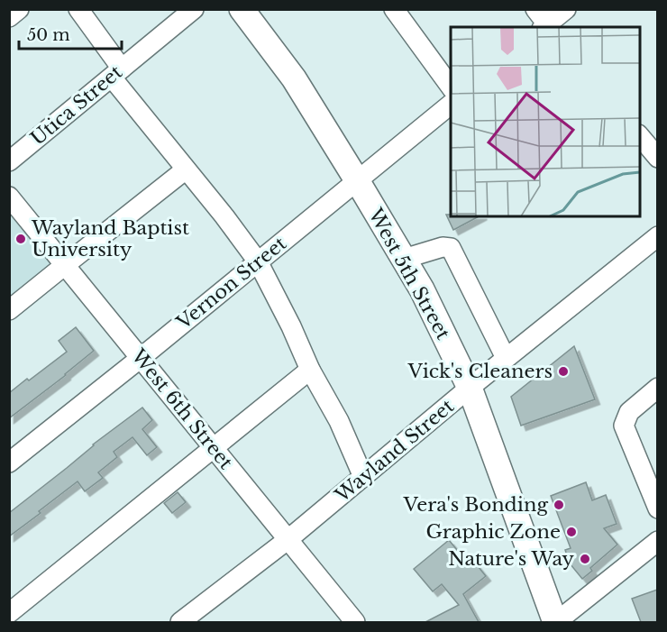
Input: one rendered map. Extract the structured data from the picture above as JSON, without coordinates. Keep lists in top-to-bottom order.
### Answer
{
  "streets": {
    "main road": ["West 5th Street"],
    "street": [
      "Utica Street",
      "Vernon Street",
      "West 6th Street",
      "Wayland Street"
    ]
  },
  "crossings": [
    ["West 5th Street", "Vernon Street"],
    ["West 5th Street", "Wayland Street"],
    ["Vernon Street", "West 6th Street"],
    ["West 6th Street", "Wayland Street"]
  ],
  "places": [
    "Wayland Baptist University",
    "Vick's Cleaners",
    "Vera's Bonding",
    "Graphic Zone",
    "Nature's Way"
  ],
  "scale_bar": "50 m"
}
